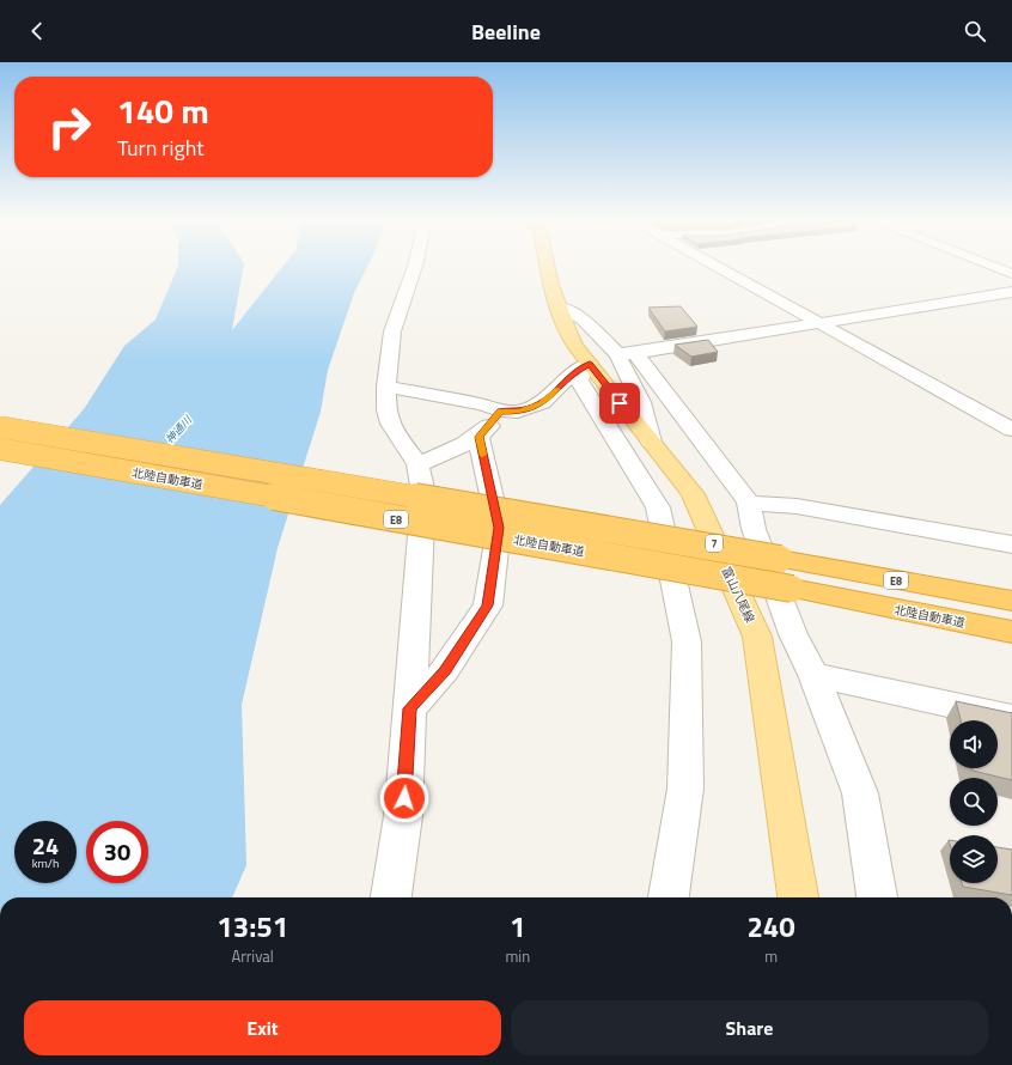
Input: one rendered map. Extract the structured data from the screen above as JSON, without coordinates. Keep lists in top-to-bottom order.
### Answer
{
  "streets": {
    "highway": ["北陸自動車道", "E8"],
    "main road": ["7", "富山八尾線"]
  },
  "water": ["神通川"],
  "page": {
    "header": "Beeline",
    "turn": ["140 m", "Turn right"],
    "speed": "24 km/h",
    "limit": "30",
    "eta": [
      "13:51",
      "Arrival",
      "1",
      "min",
      "240",
      "m"
    ],
    "buttons": ["Exit", "Share"]
  }
}
